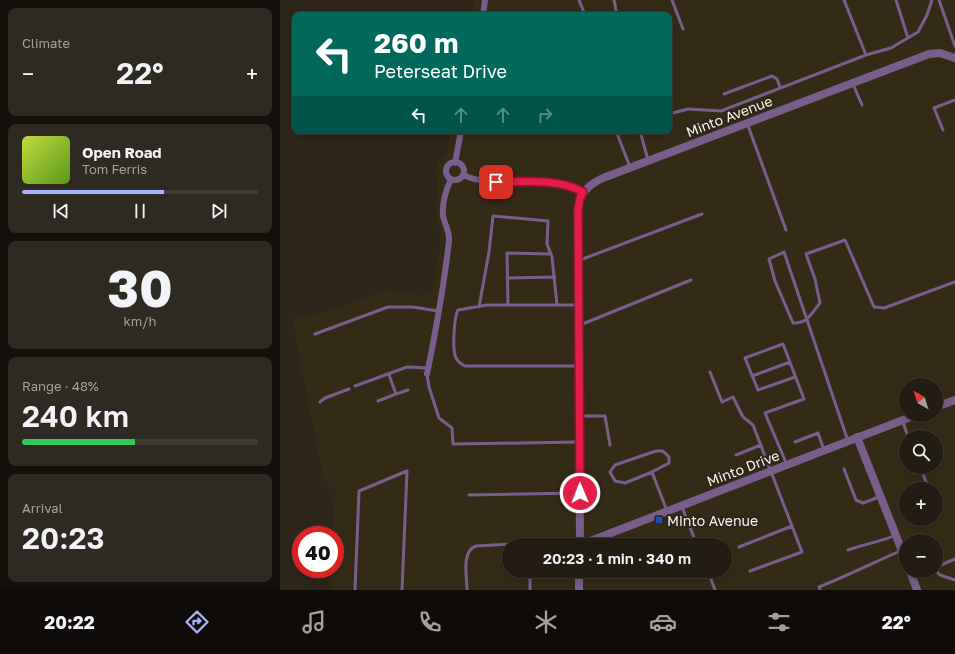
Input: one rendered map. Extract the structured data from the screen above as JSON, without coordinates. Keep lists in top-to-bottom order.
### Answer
{
  "streets": {
    "street": ["Minto Avenue", "Minto Drive"]
  },
  "places": {
    "transit": ["Minto Avenue"]
  },
  "north": "top left",
  "page": {
    "tile": [
      "Climate",
      ["30", "km/h"],
      ["Range · 48%", "240 km"],
      ["Arrival", "20:23"]
    ],
    "turn": ["260 m", "Peterseat Drive"],
    "heat": ["−", "22°", "+"],
    "song": ["Open Road", "Tom Ferris"],
    "map_buttons": ["+", "−"],
    "limit": "40",
    "trip": "20:23 · 1 min · 340 m",
    "tabs": ["20:22", "22°"]
  }
}
